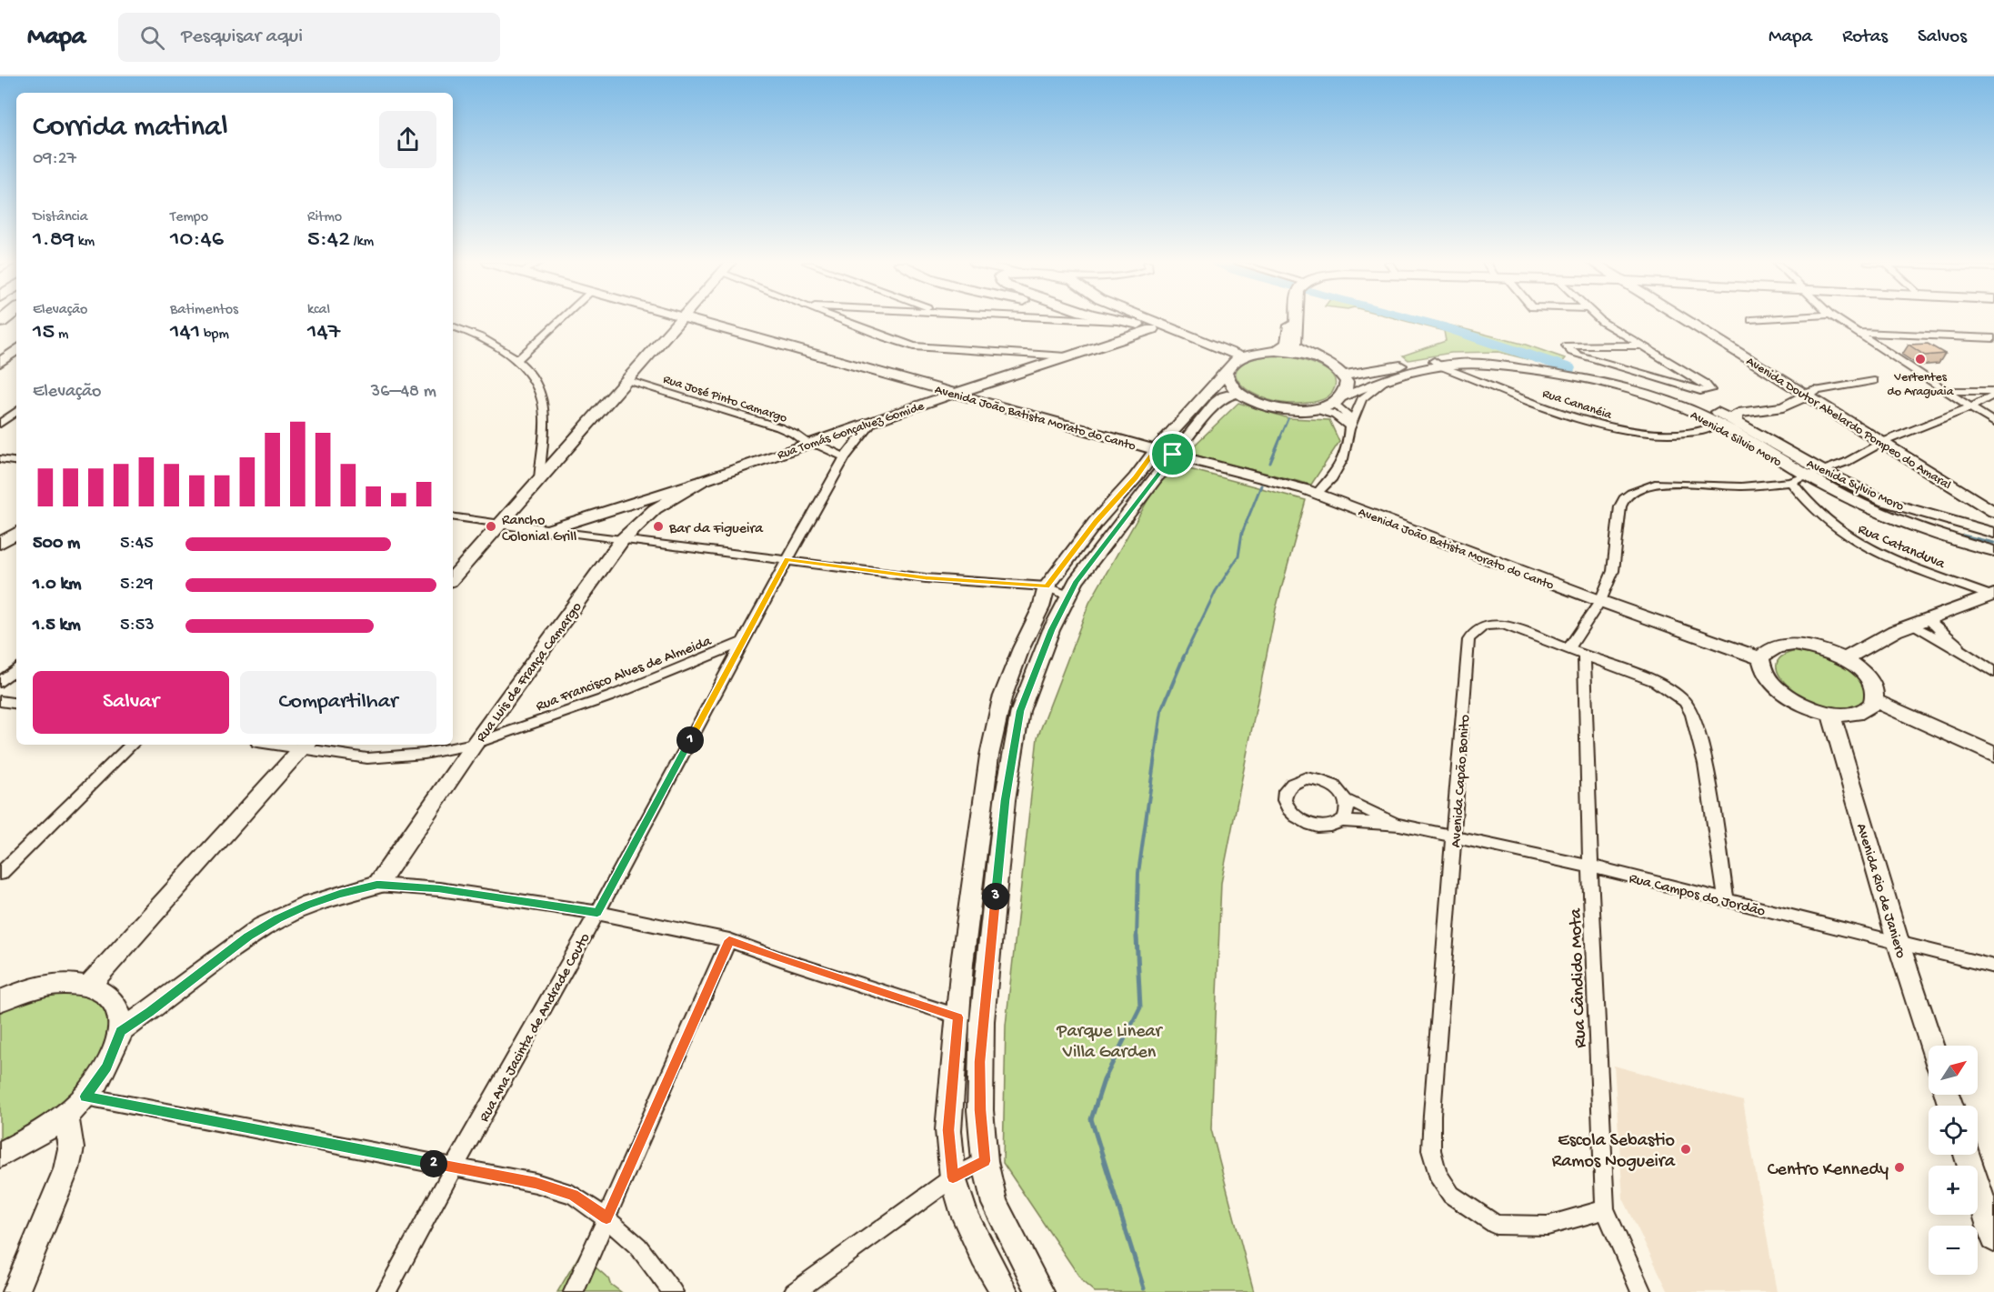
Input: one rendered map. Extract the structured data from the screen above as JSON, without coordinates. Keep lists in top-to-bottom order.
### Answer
{
  "streets": {
    "street": [
      "Rua José Pinto Camargo",
      "Rua Cananéia",
      "Avenida João Batista Morato do Canto",
      "Avenida Doutor Abelardo Pompeo do Amaral",
      "Rua Tomás Gonçalvez Gomide",
      "Avenida Silvio Moro",
      "Avenida Sylvio Moro",
      "Rua Catanduva",
      "Rua Luis de França Camargo",
      "Rua Francisco Alves de Almeida",
      "Avenida Capão Bonito",
      "Avenida Rio de Janiero",
      "Rua Campos do Jordão",
      "Rua Cândido Mota",
      "Rua Ana Jacinta de Andrade Couto"
    ]
  },
  "crossings": [
    ["Rua José Pinto Camargo", "Rua Tomás Gonçalvez Gomide"],
    ["Rua José Pinto Camargo", "Rua Ana Jacinta de Andrade Couto"],
    ["Rua Cananéia", "Avenida Silvio Moro"],
    ["Rua Cananéia", "Avenida Sylvio Moro"],
    ["Avenida João Batista Morato do Canto", "Rua Tomás Gonçalvez Gomide"],
    ["Rua Tomás Gonçalvez Gomide", "Rua Luis de França Camargo"],
    ["Rua Tomás Gonçalvez Gomide", "Rua Ana Jacinta de Andrade Couto"],
    ["Avenida Silvio Moro", "Avenida Sylvio Moro"],
    ["Rua Luis de França Camargo", "Rua Francisco Alves de Almeida"],
    ["Rua Francisco Alves de Almeida", "Rua Ana Jacinta de Andrade Couto"],
    ["Avenida Capão Bonito", "Rua Campos do Jordão"],
    ["Avenida Capão Bonito", "Rua Cândido Mota"],
    ["Avenida Rio de Janiero", "Rua Campos do Jordão"],
    ["Rua Campos do Jordão", "Rua Cândido Mota"]
  ],
  "parks": ["Parque Linear Villa Garden"],
  "places": [
    "Vertentes do Araguaia",
    "Rancho Colonial Grill",
    "Bar da Figueira",
    "Escola Sebastio Ramos Nogueira",
    "Centro Kennedy"
  ],
  "north": "top right",
  "page": {
    "header": "Mapa",
    "search": "Pesquisar aqui",
    "nav": ["Mapa", "Rotas", "Salvos"],
    "heading": ["Corrida matinal", "09:27"],
    "stats": [
      ["Distância", "1.89 km"],
      ["Tempo", "10:46"],
      ["Ritmo", "5:42 /km"],
      ["Elevação", "15 m"],
      ["Batimentos", "141 bpm"],
      ["kcal", "147"]
    ],
    "chart": ["Elevação", "36–48 m"],
    "list": [
      {
        "name": "500 m",
        "note": "5:45"
      },
      {
        "name": "1.0 km",
        "note": "5:29"
      },
      {
        "name": "1.5 km",
        "note": "5:53"
      }
    ],
    "buttons": ["Salvar", "Compartilhar"],
    "pins": ["1", "3", "2"],
    "map_buttons": ["+", "−"]
  }
}
